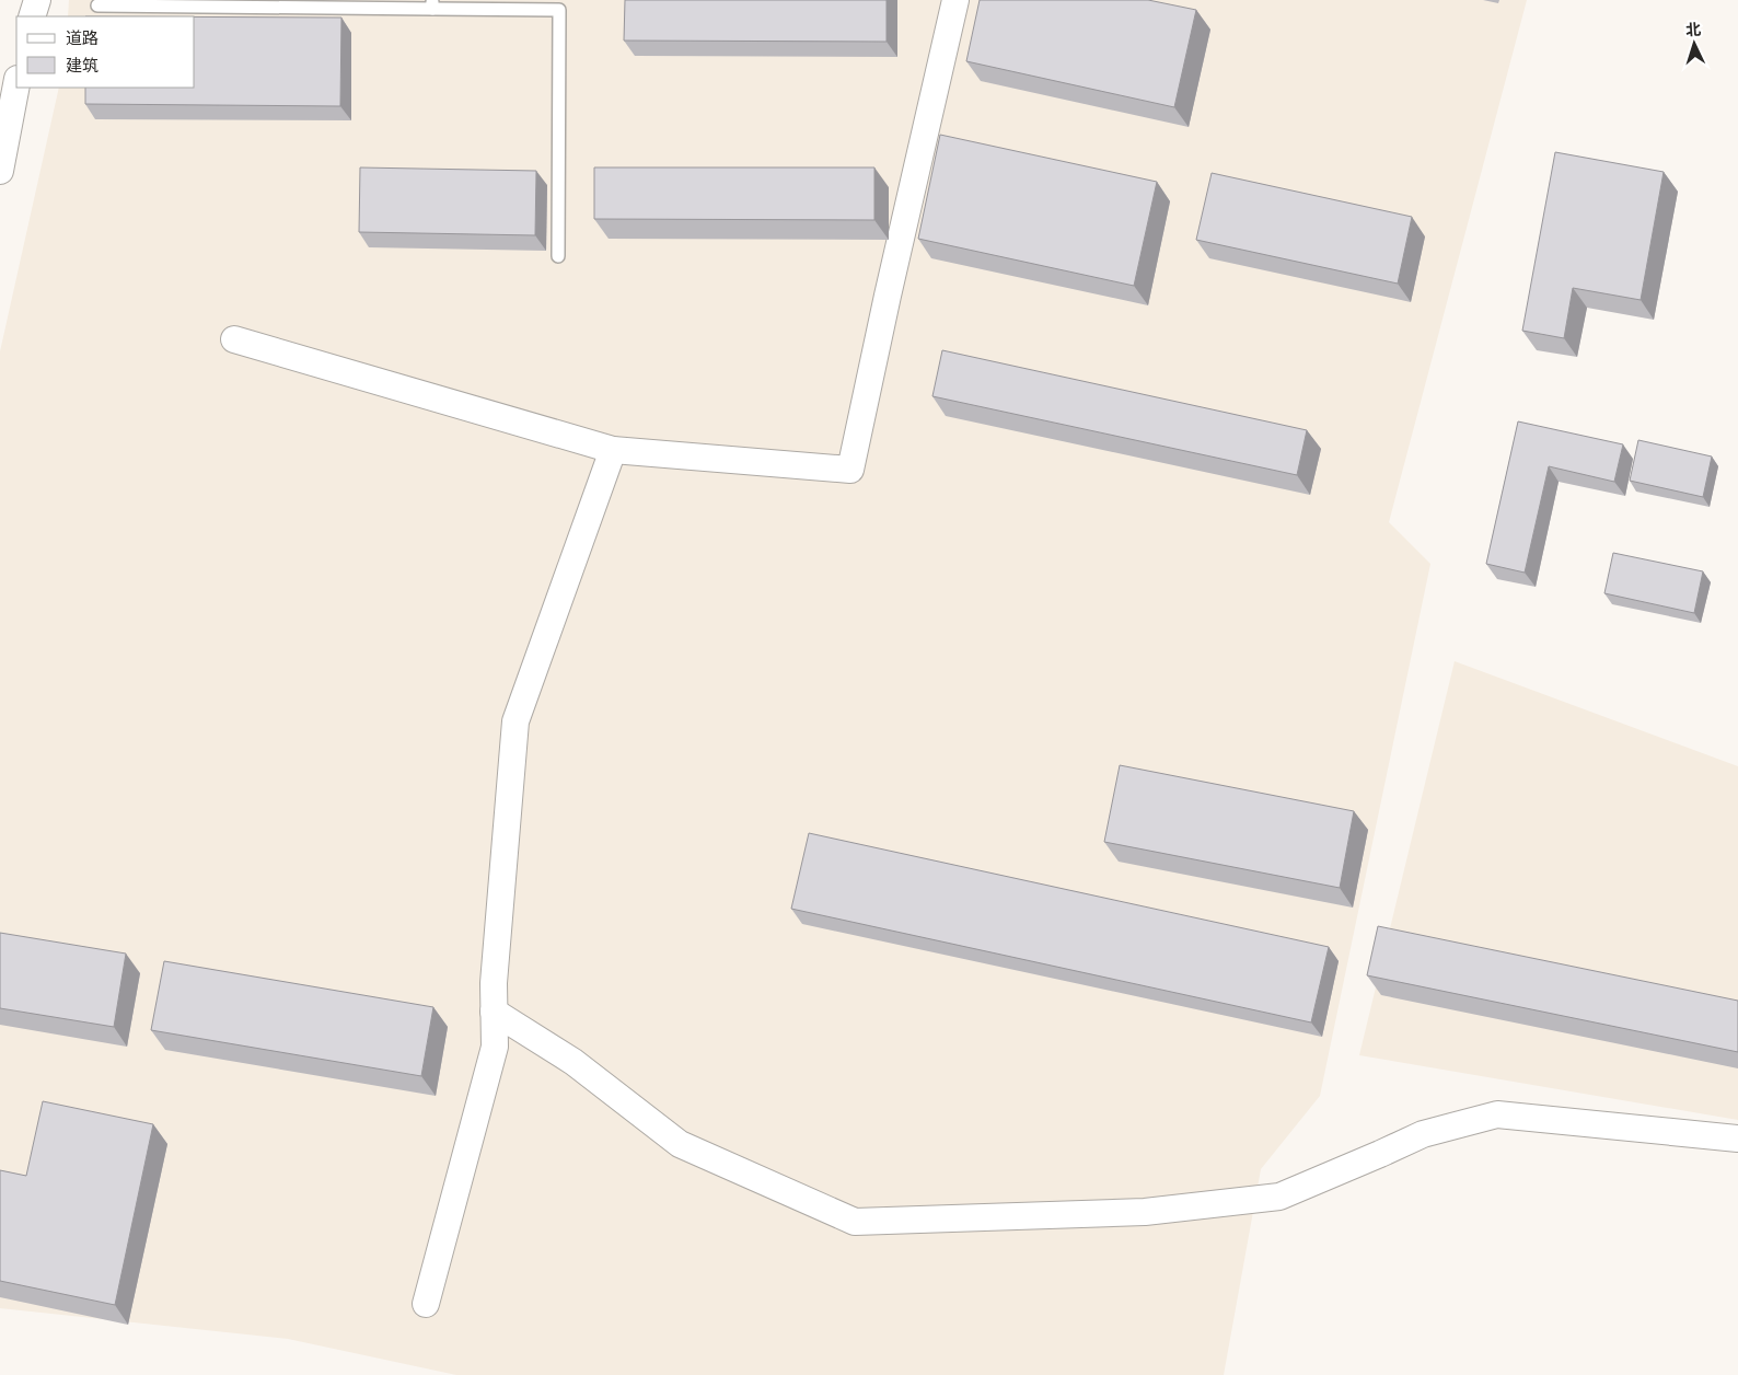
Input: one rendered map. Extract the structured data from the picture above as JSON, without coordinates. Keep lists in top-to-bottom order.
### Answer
{
  "legend": ["道路", "建筑"],
  "north": "top"
}
